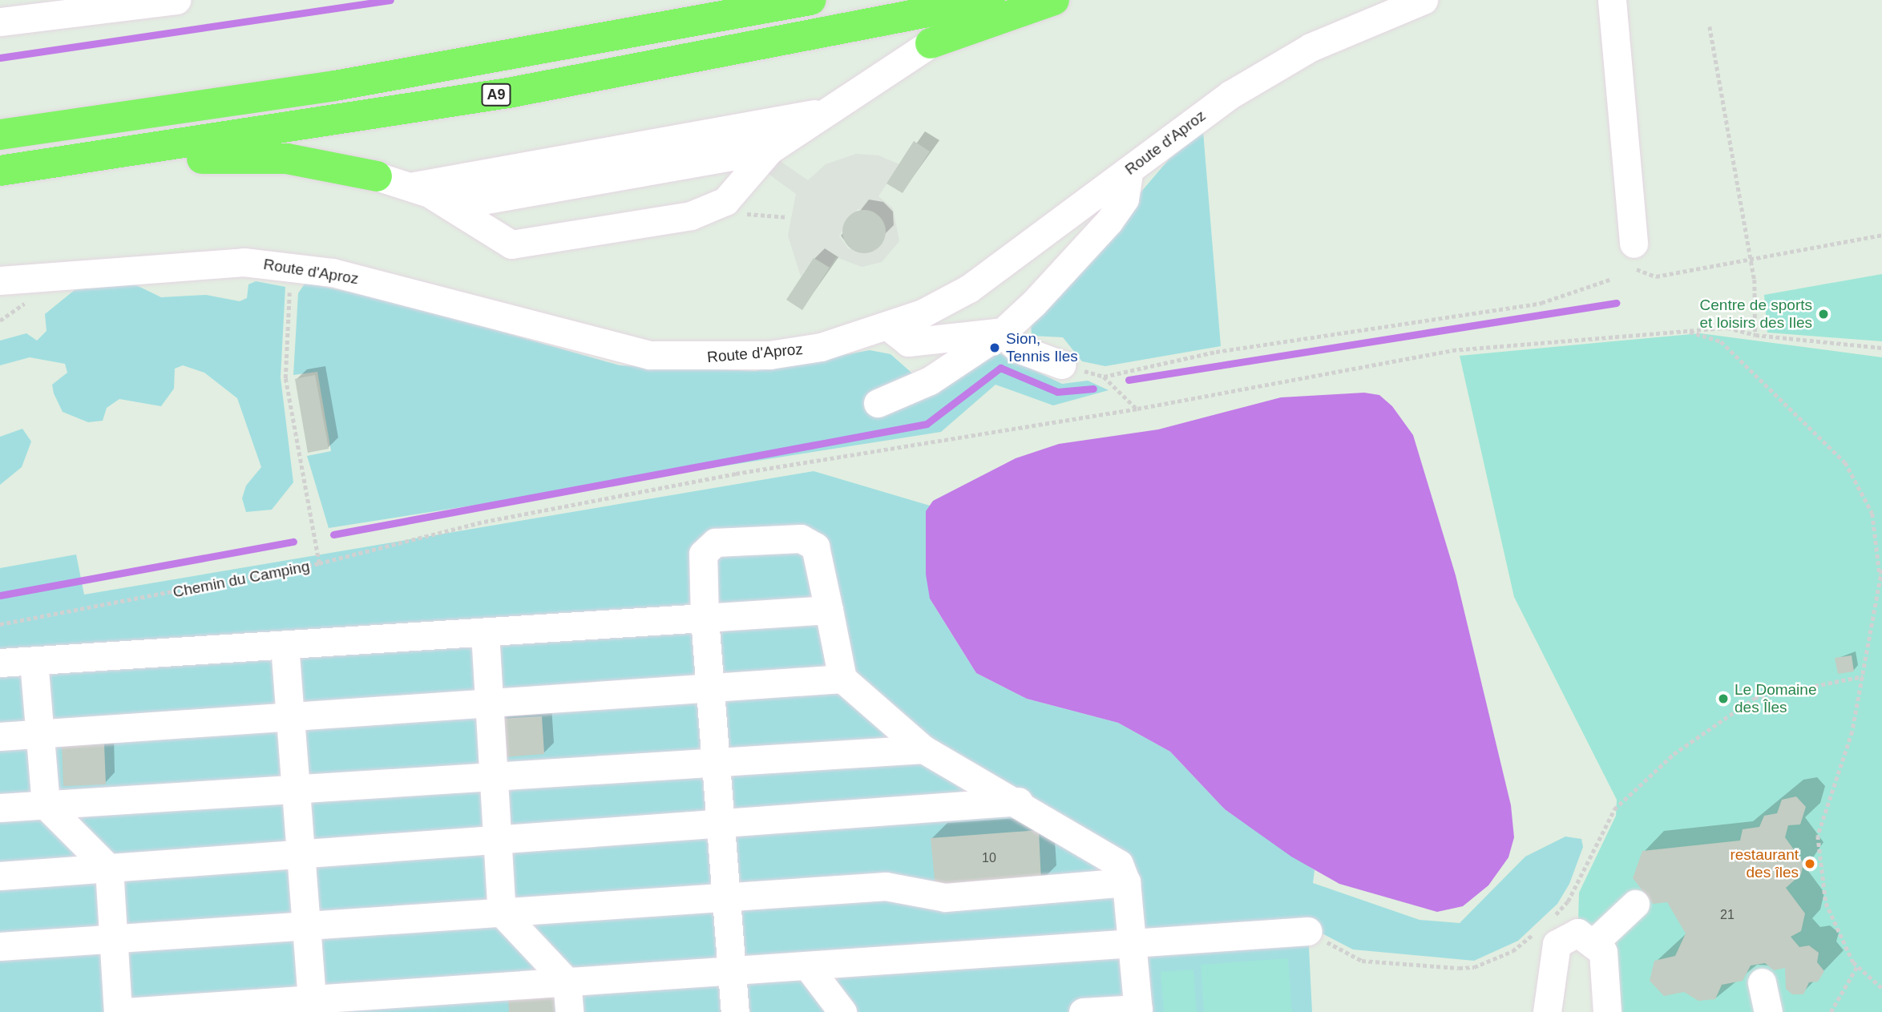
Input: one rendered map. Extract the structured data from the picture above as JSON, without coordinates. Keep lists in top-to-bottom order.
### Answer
{
  "streets": {
    "highway": ["A9"],
    "street": ["Route d'Aproz"],
    "path": ["Chemin du Camping"]
  },
  "crossings": [
    ["Route d'Aproz", "Chemin du Camping"]
  ],
  "places": [
    "Centre de sports et loisirs des Iles",
    "Sion, Tennis Iles",
    "Le Domaine des Îles",
    "restaurant des îles"
  ],
  "house_numbers": ["10", "21"]
}
